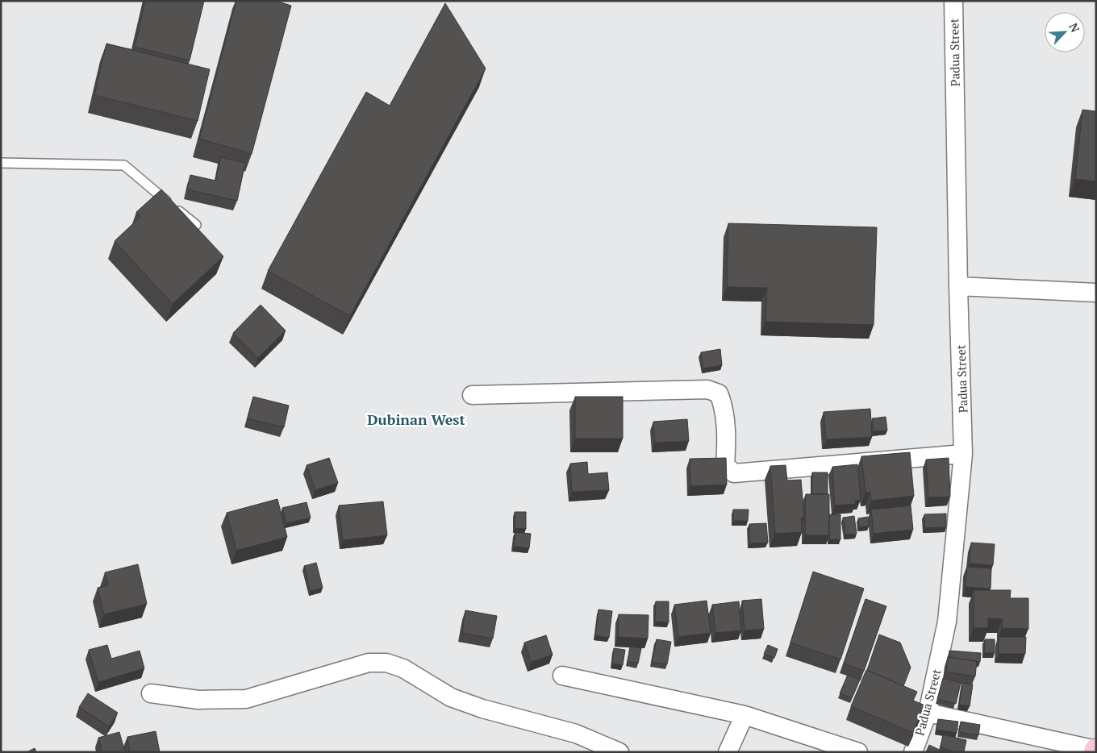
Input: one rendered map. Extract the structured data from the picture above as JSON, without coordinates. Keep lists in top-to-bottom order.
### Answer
{
  "streets": {
    "street": ["Padua Street"]
  },
  "districts": ["Dubinan West"],
  "north": "top right"
}
